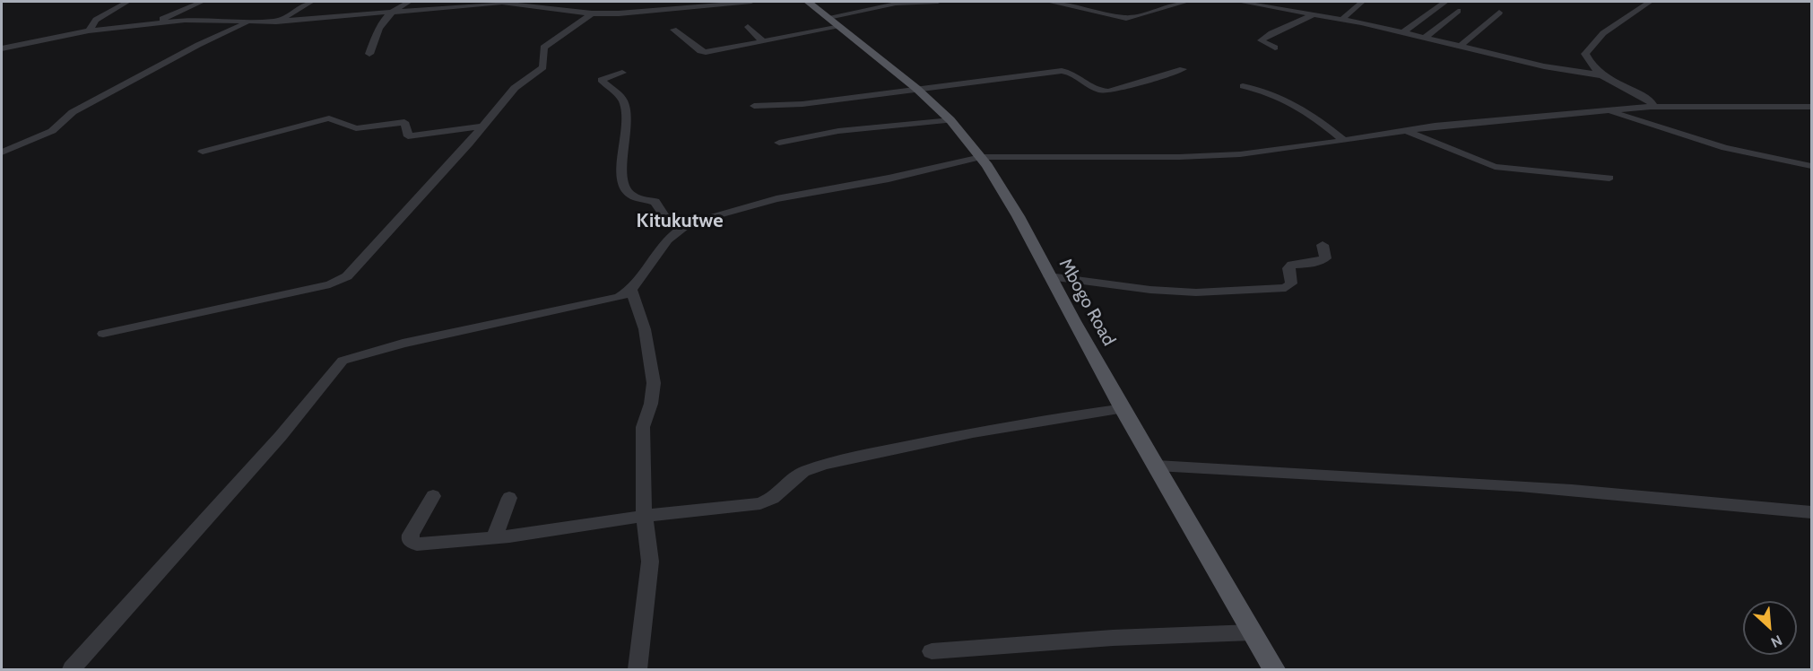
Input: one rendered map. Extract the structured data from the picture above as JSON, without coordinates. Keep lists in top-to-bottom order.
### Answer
{
  "streets": {
    "main road": ["Mbogo Road"]
  },
  "districts": ["Kitukutwe"],
  "north": "bottom right"
}
